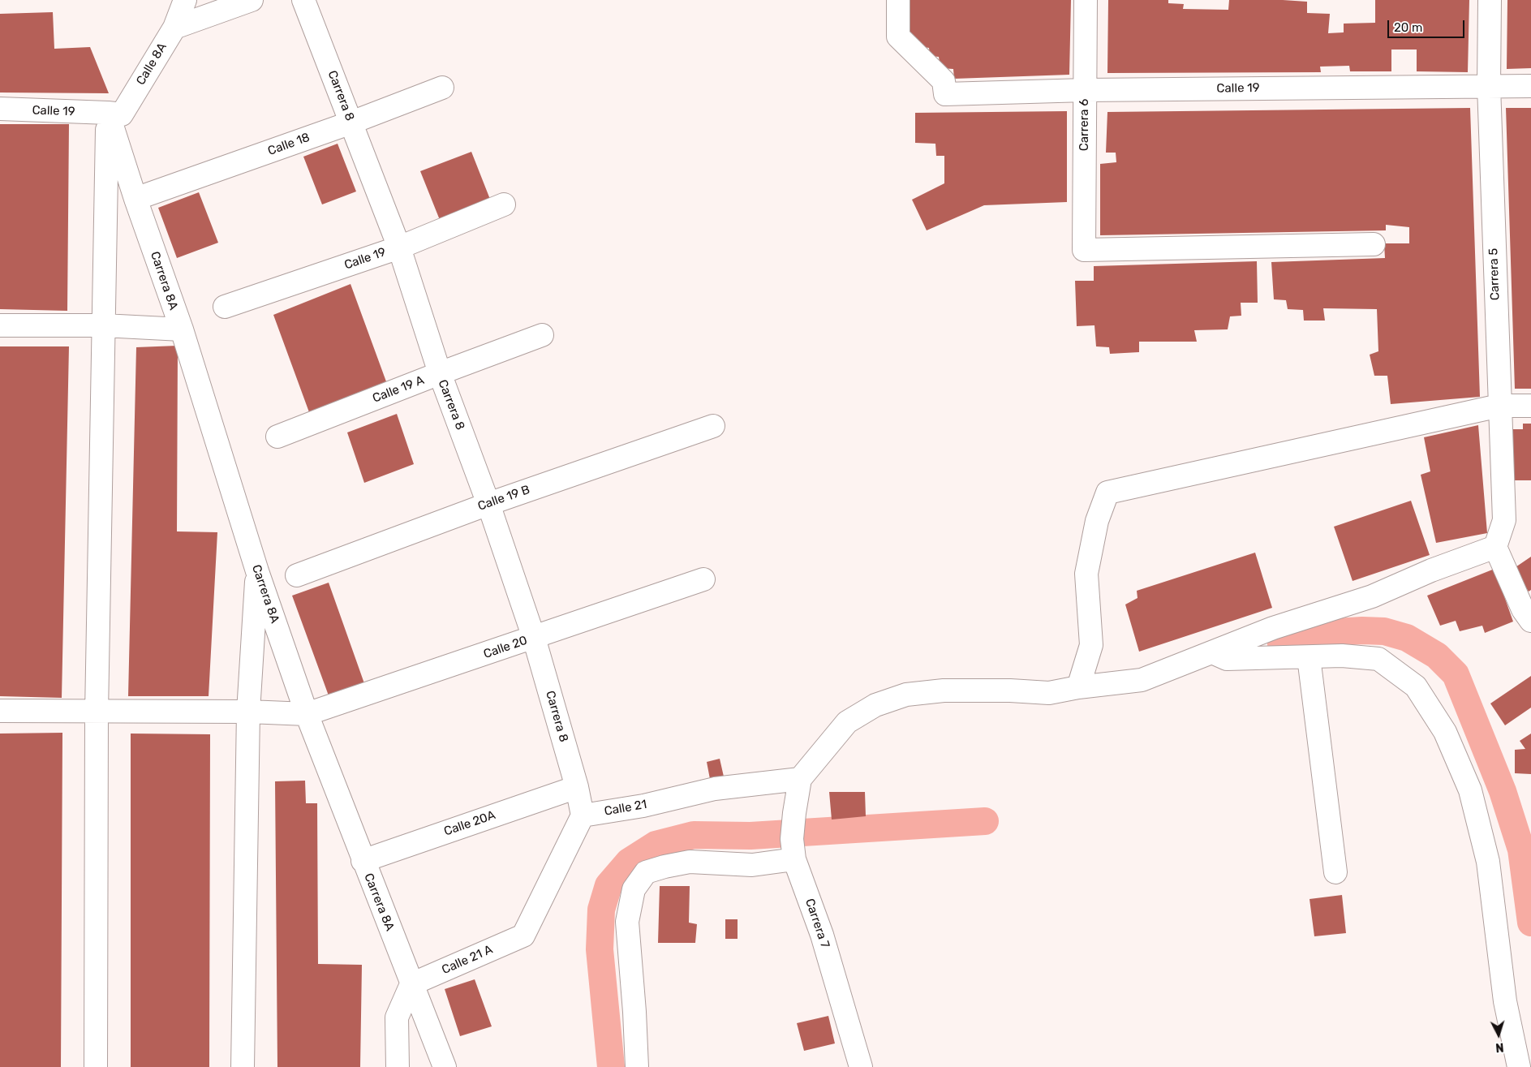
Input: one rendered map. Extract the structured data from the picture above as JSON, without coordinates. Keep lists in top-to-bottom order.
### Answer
{
  "streets": {
    "street": [
      "Calle 8A",
      "Calle 19",
      "Carrera 8",
      "Carrera 6",
      "Calle 18",
      "Carrera 5",
      "Carrera 8A",
      "Calle 19 A",
      "Calle 19 B",
      "Calle 20",
      "Calle 21",
      "Calle 20A",
      "Carrera 7",
      "Calle 21 A"
    ]
  },
  "crossings": [
    ["Calle 8A", "Calle 19"],
    ["Calle 8A", "Carrera 8A"],
    ["Calle 19", "Carrera 8"],
    ["Calle 19", "Carrera 6"],
    ["Calle 19", "Carrera 5"],
    ["Calle 19", "Carrera 8A"],
    ["Carrera 8", "Calle 18"],
    ["Carrera 8", "Calle 19 A"],
    ["Carrera 8", "Calle 19 B"],
    ["Carrera 8", "Calle 20"],
    ["Carrera 8", "Calle 21"],
    ["Carrera 8", "Calle 20A"],
    ["Carrera 8", "Calle 21 A"],
    ["Calle 18", "Carrera 8A"],
    ["Carrera 8A", "Calle 20"],
    ["Carrera 8A", "Calle 20A"],
    ["Carrera 8A", "Calle 21 A"],
    ["Calle 21", "Carrera 7"],
    ["Calle 21", "Calle 21 A"]
  ],
  "scale_bar": "20 m",
  "north": "bottom"
}
